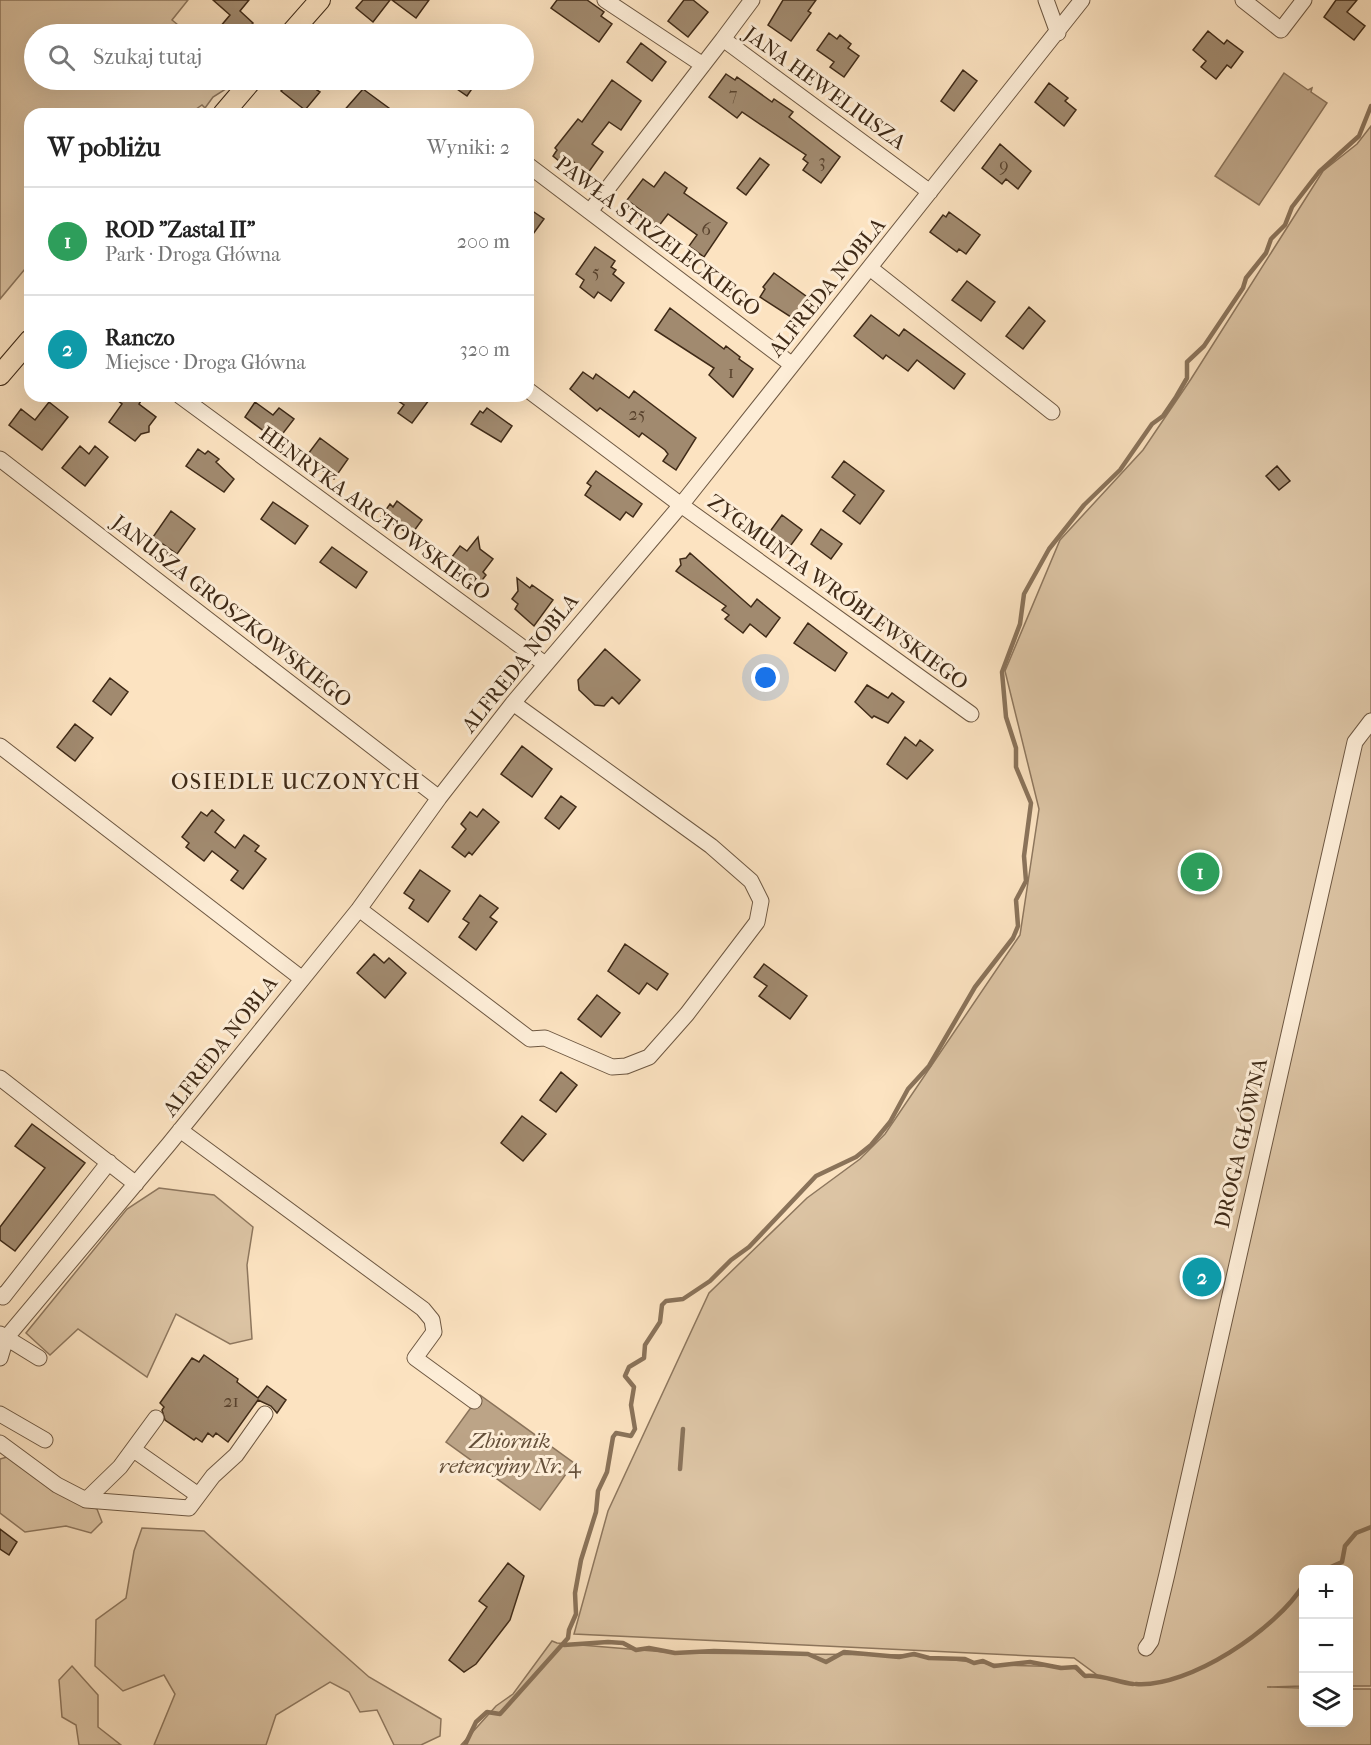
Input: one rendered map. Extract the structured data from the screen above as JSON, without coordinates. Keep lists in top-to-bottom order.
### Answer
{
  "streets": {
    "street": [
      "JANA HEWELIUSZA",
      "PAWŁA STRZELECKIEGO",
      "ALFREDA NOBLA",
      "HENRYKA ARCTOWSKIEGO",
      "ZYGMUNTA WRÓBLEWSKIEGO",
      "JANUSZA GROSZKOWSKIEGO",
      "DROGA GŁÓWNA"
    ]
  },
  "crossings": [
    ["JANA HEWELIUSZA", "PAWŁA STRZELECKIEGO"],
    ["JANA HEWELIUSZA", "ALFREDA NOBLA"],
    ["PAWŁA STRZELECKIEGO", "ALFREDA NOBLA"],
    ["ALFREDA NOBLA", "HENRYKA ARCTOWSKIEGO"],
    ["ALFREDA NOBLA", "ZYGMUNTA WRÓBLEWSKIEGO"],
    ["ALFREDA NOBLA", "JANUSZA GROSZKOWSKIEGO"]
  ],
  "districts": ["OSIEDLE UCZONYCH"],
  "water": ["Zbiornik retencyjny Nr. 4"],
  "house_numbers": [
    "7",
    "3",
    "9",
    "6",
    "5",
    "1",
    "25",
    "21"
  ],
  "page": {
    "search": "Szukaj tutaj",
    "heading": ["W pobliżu", "Wyniki: 2"],
    "list": [
      {
        "mark": "1",
        "name": "ROD \"Zastal II\"",
        "note": "Park · Droga Główna",
        "value": "200 m"
      },
      {
        "mark": "2",
        "name": "Ranczo",
        "note": "Miejsce · Droga Główna",
        "value": "320 m"
      }
    ],
    "pins": ["1", "2"],
    "map_buttons": ["+", "−"]
  }
}
